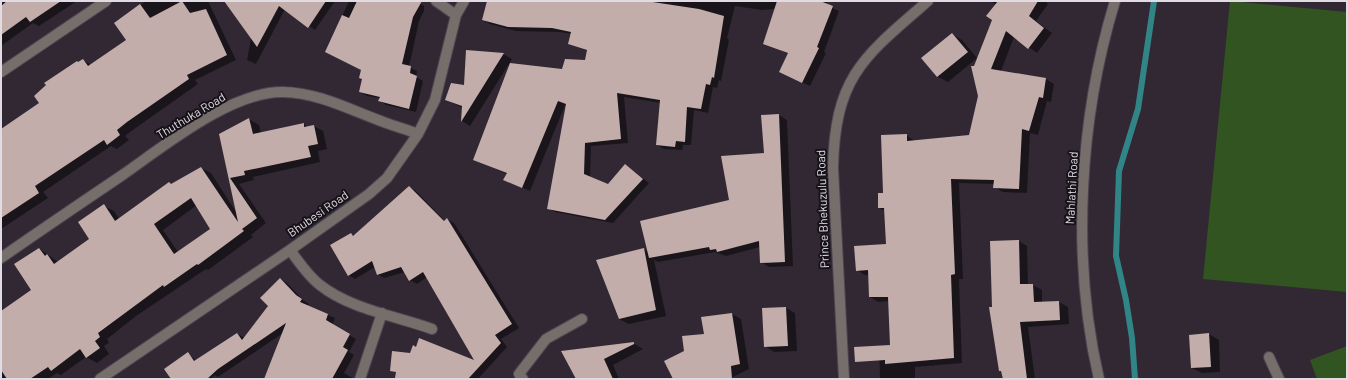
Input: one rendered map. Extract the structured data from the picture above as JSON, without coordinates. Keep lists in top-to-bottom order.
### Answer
{
  "streets": {
    "street": [
      "Thuthuka Road",
      "Mahlathi Road",
      "Prince Bhekuzulu Road",
      "Bhubesi Road"
    ]
  },
  "crossings": [
    ["Thuthuka Road", "Bhubesi Road"]
  ]
}
